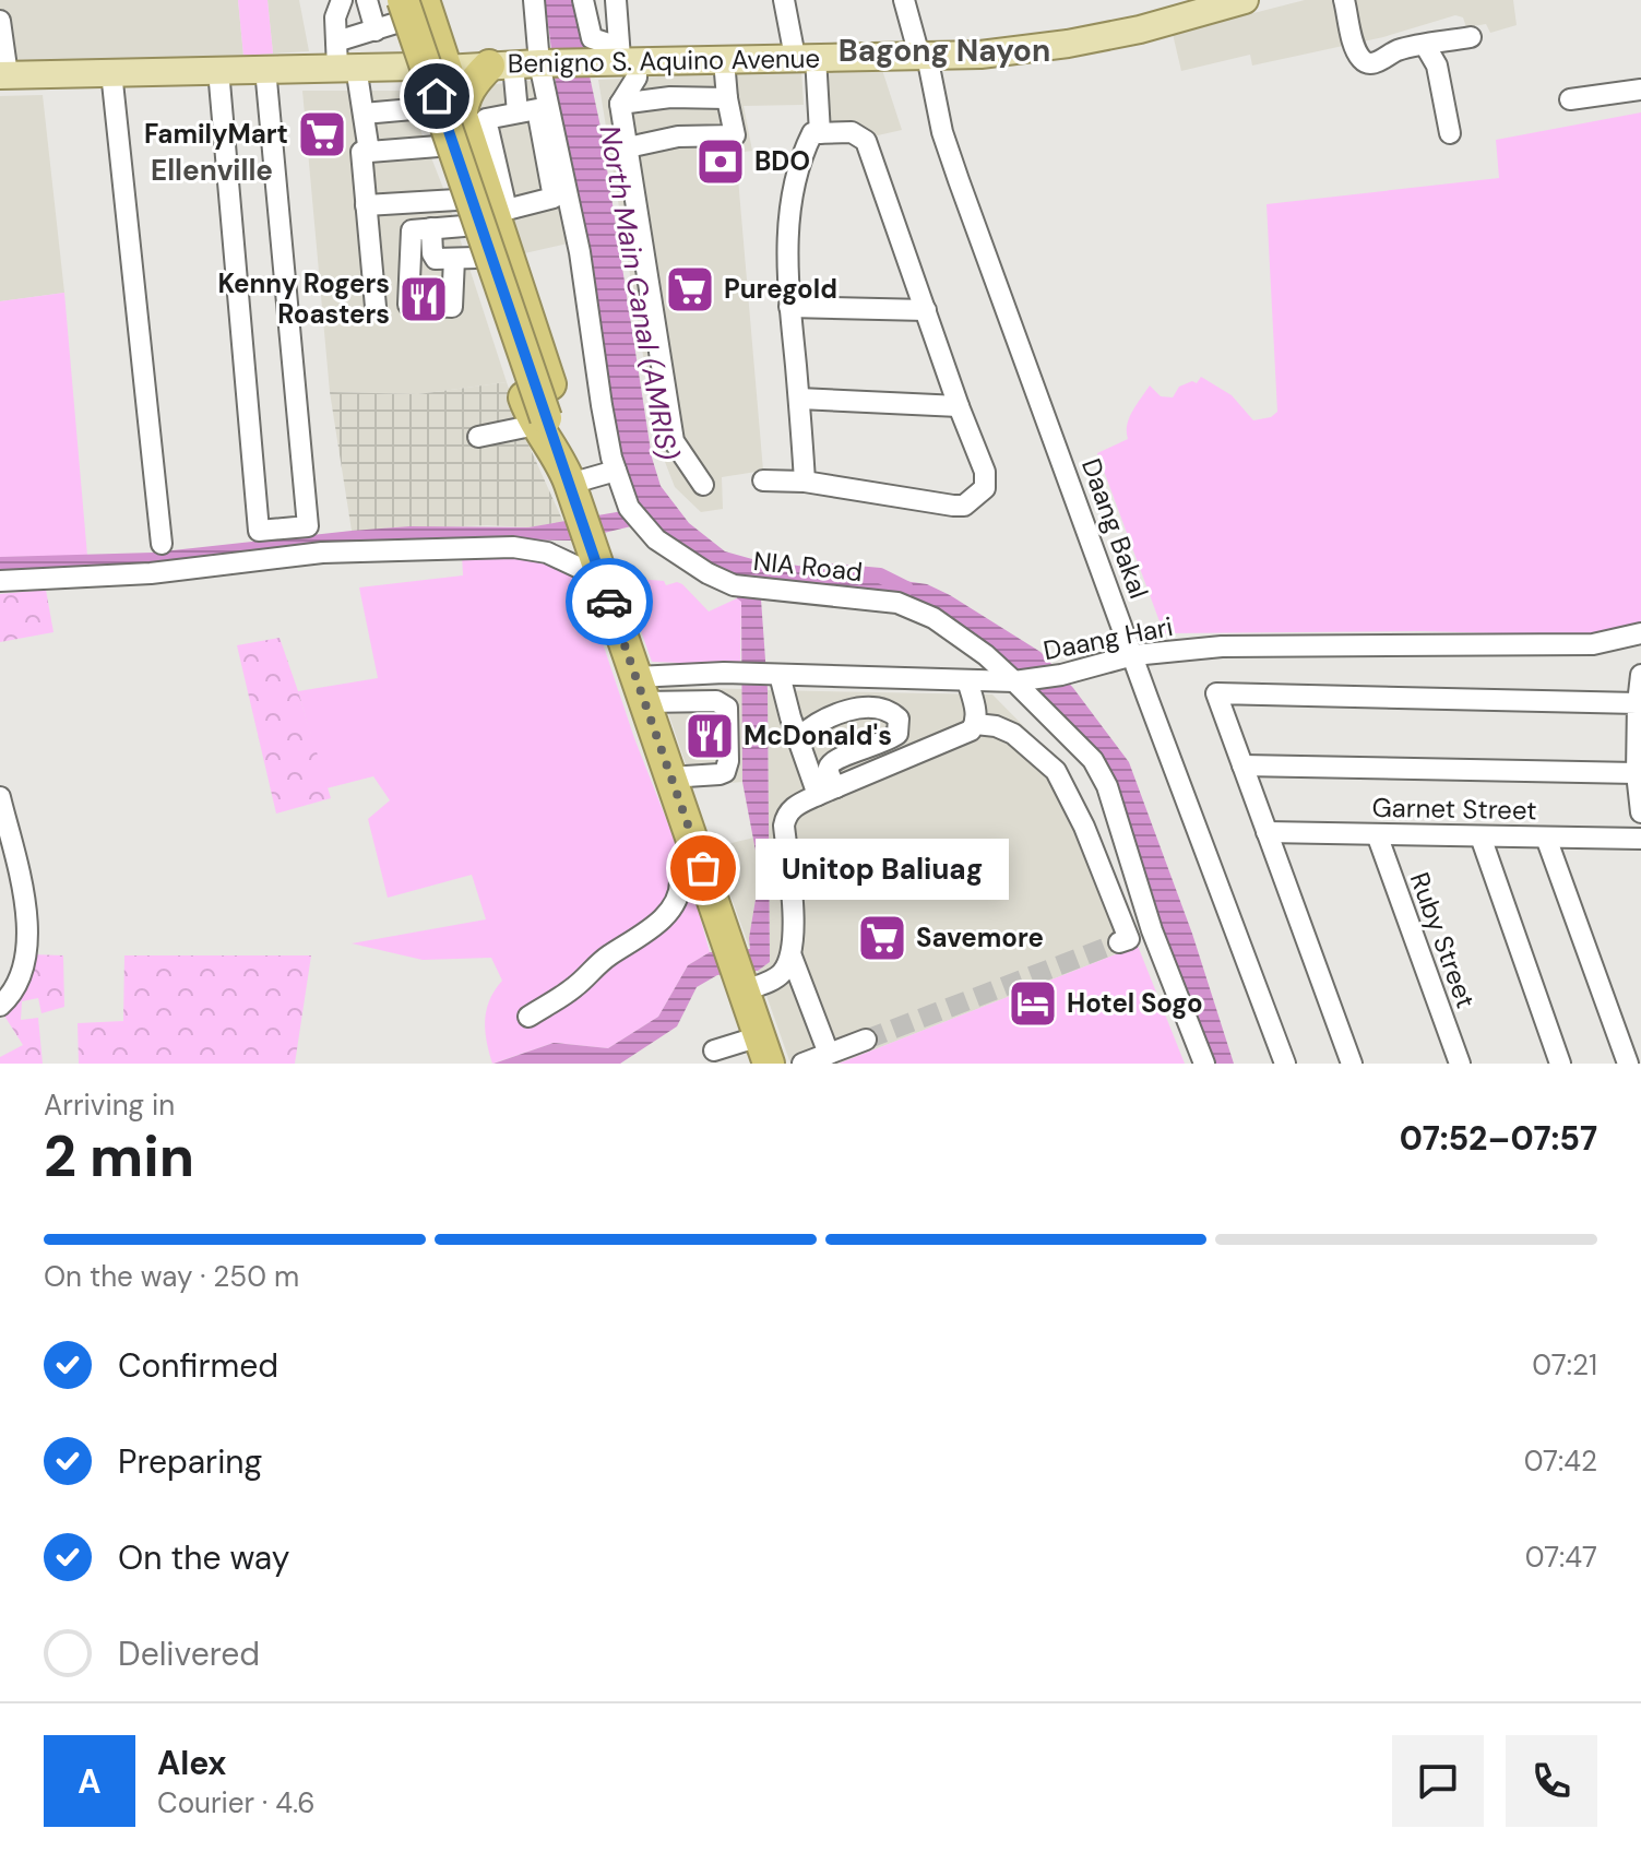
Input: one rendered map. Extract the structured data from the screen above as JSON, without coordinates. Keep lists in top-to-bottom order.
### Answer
{
  "streets": {
    "main road": ["Benigno S. Aquino Avenue"],
    "street": [
      "Daang Bakal",
      "NIA Road",
      "Daang Hari",
      "Garnet Street",
      "Ruby Street"
    ]
  },
  "crossings": [
    ["Benigno S. Aquino Avenue", "Daang Bakal"],
    ["Benigno S. Aquino Avenue", "NIA Road"],
    ["Daang Bakal", "Daang Hari"],
    ["NIA Road", "Daang Hari"],
    ["Garnet Street", "Ruby Street"]
  ],
  "districts": ["Bagong Nayon", "Ellenville"],
  "water": ["North Main Canal (AMRIS)"],
  "places": {
    "supermarket": ["FamilyMart", "Puregold", "Savemore"],
    "bank": ["BDO"],
    "restaurant": ["Kenny Rogers Roasters", "McDonald's"],
    "other": ["Unitop Baliuag"],
    "hotel": ["Hotel Sogo"]
  },
  "page": {
    "bubble": "Unitop Baliuag",
    "heading": ["2 min", "Arriving in", "07:52–07:57"],
    "panel": ["Alex", "Courier · 4.6"],
    "bar": "On the way · 250 m",
    "list": [
      ["Confirmed", "07:21"],
      ["Preparing", "07:42"],
      ["On the way", "07:47"],
      "Delivered"
    ],
    "round": "A"
  }
}
